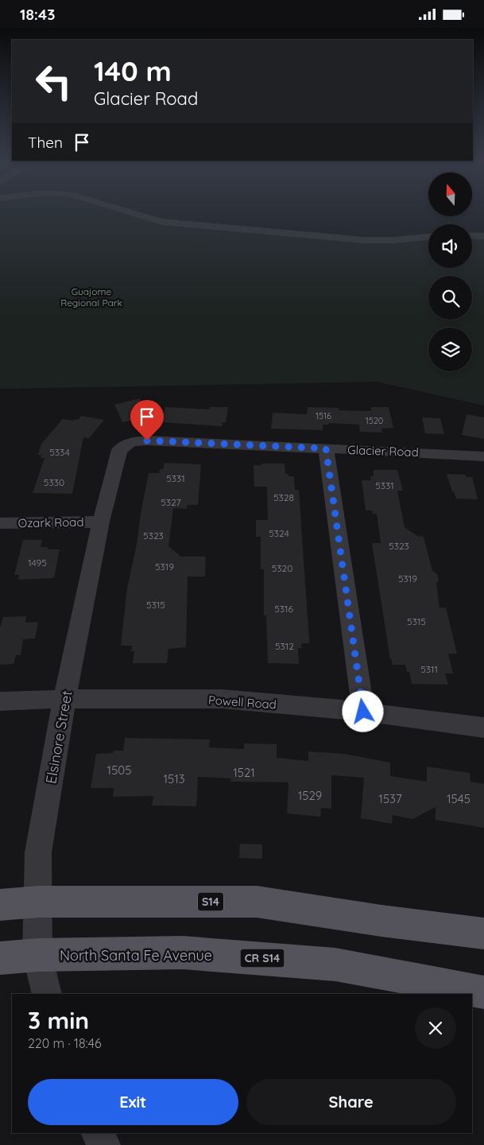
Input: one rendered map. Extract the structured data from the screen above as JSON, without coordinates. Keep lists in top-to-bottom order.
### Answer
{
  "streets": {
    "main road": ["S14", "North Santa Fe Avenue", "CR S14"],
    "street": [
      "Glacier Road",
      "Ozark Road",
      "Powell Road",
      "Elsinore Street"
    ]
  },
  "crossings": [
    ["Glacier Road", "Ozark Road"],
    ["Glacier Road", "Elsinore Street"],
    ["Ozark Road", "Elsinore Street"],
    ["Powell Road", "Elsinore Street"],
    ["Elsinore Street", "S14"],
    ["Elsinore Street", "North Santa Fe Avenue"]
  ],
  "parks": ["Guajome Regional Park"],
  "house_numbers": [
    "1516",
    "1520",
    "5334",
    "5331",
    "5330",
    "5331",
    "5328",
    "5327",
    "5324",
    "5323",
    "5323",
    "1495",
    "5319",
    "5320",
    "5319",
    "5315",
    "5316",
    "5315",
    "5312",
    "5311",
    "1505",
    "1521",
    "1513",
    "1529",
    "1537",
    "1545"
  ],
  "north": "top",
  "page": {
    "status": "18:43",
    "turn": ["140 m", "Glacier Road"],
    "then": "Then",
    "heading": ["3 min", "220 m · 18:46"],
    "buttons": ["Exit", "Share"]
  }
}
